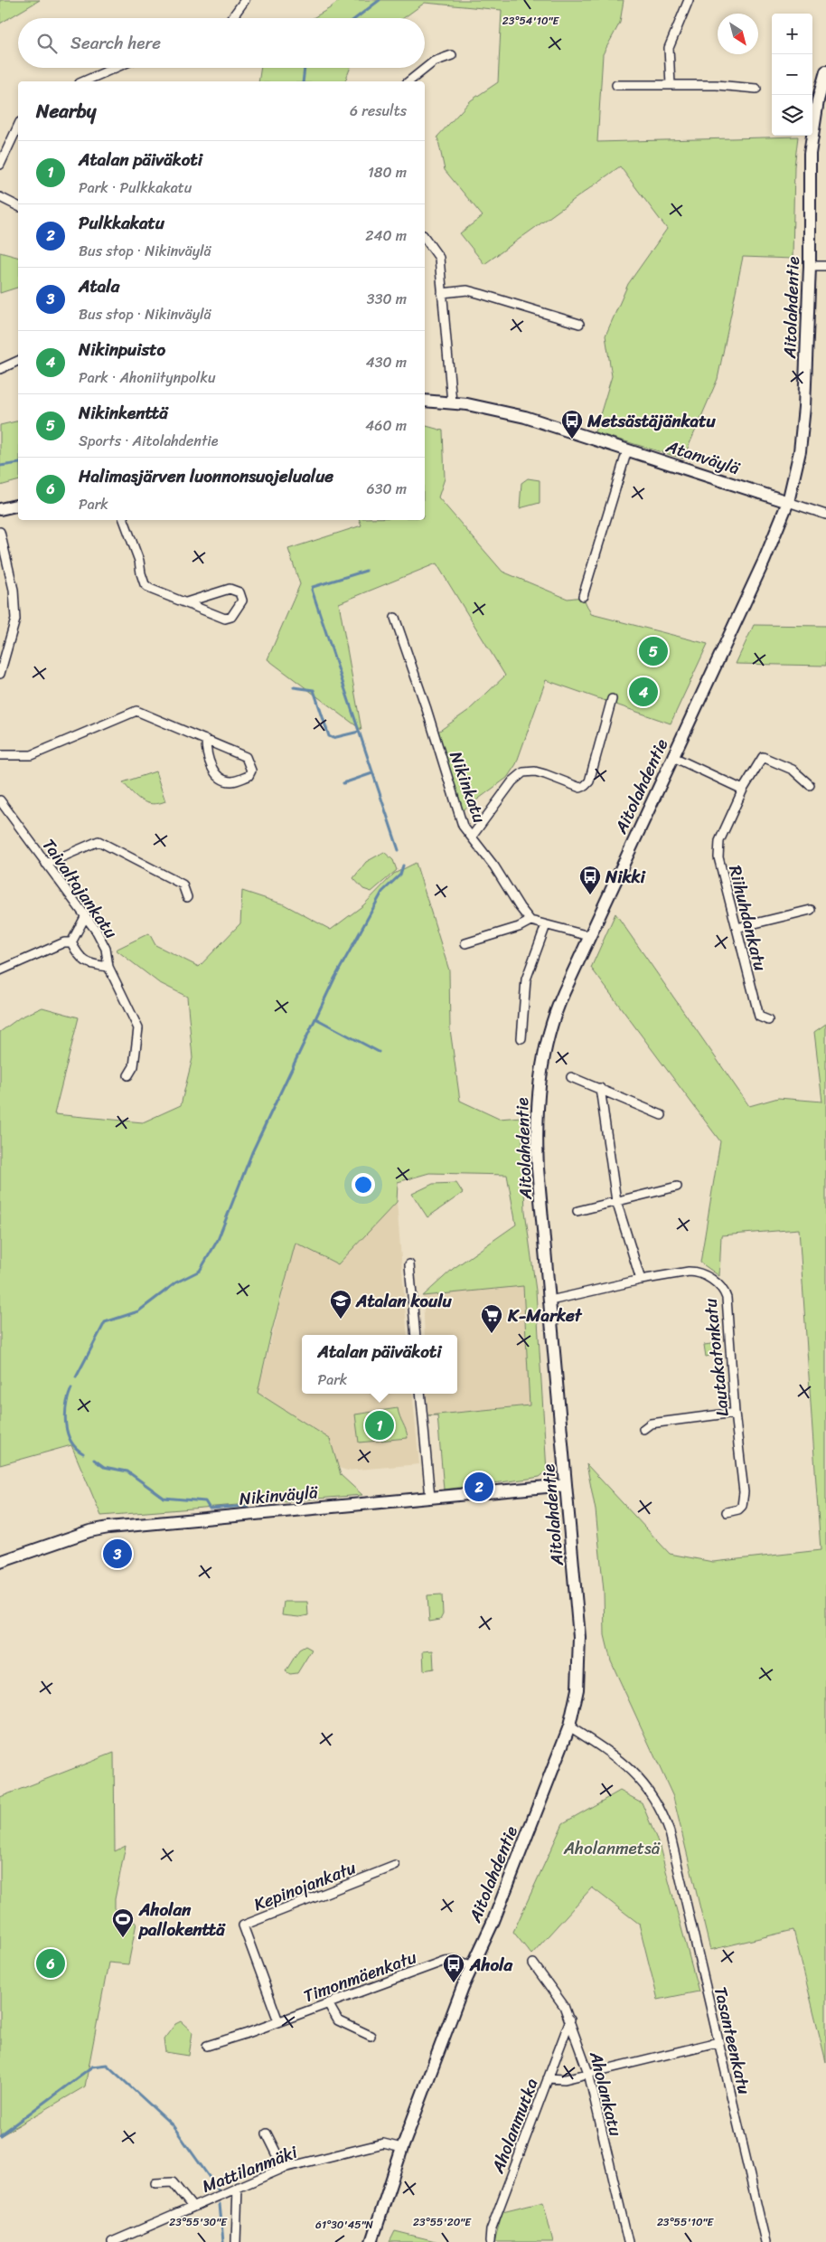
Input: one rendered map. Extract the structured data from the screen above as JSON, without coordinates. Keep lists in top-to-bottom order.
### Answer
{
  "streets": {
    "main road": ["Aitolahdentie", "Atanväylä", "Nikinväylä"],
    "street": [
      "Nikinkatu",
      "Taivaltajankatu",
      "Riihuhdankatu",
      "Lautakatonkatu",
      "Kepinojankatu",
      "Timonmäenkatu",
      "Tasanteenkatu",
      "Aholankatu",
      "Aholanmutka",
      "Mattilanmäki"
    ]
  },
  "crossings": [
    ["Aitolahdentie", "Atanväylä"],
    ["Aitolahdentie", "Lautakatonkatu"],
    ["Aitolahdentie", "Nikinväylä"],
    ["Aitolahdentie", "Timonmäenkatu"],
    ["Aitolahdentie", "Tasanteenkatu"],
    ["Aitolahdentie", "Mattilanmäki"],
    ["Kepinojankatu", "Timonmäenkatu"],
    ["Aholankatu", "Aholanmutka"]
  ],
  "parks": ["Aholanmetsä"],
  "places": {
    "bus stop": ["Metsästäjänkatu", "Nikki", "Ahola"],
    "school or university": ["Atalan koulu"],
    "supermarket": ["K-Market"],
    "sports": ["Aholan pallokenttä"]
  },
  "north": "bottom right",
  "page": {
    "map_buttons": ["+", "−"],
    "search": "Search here",
    "heading": ["Nearby", "6 results"],
    "list": [
      {
        "mark": "1",
        "name": "Atalan päiväkoti",
        "note": "Park · Pulkkakatu",
        "value": "180 m"
      },
      {
        "mark": "2",
        "name": "Pulkkakatu",
        "note": "Bus stop · Nikinväylä",
        "value": "240 m"
      },
      {
        "mark": "3",
        "name": "Atala",
        "note": "Bus stop · Nikinväylä",
        "value": "330 m"
      },
      {
        "mark": "4",
        "name": "Nikinpuisto",
        "note": "Park · Ahoniitynpolku",
        "value": "430 m"
      },
      {
        "mark": "5",
        "name": "Nikinkenttä",
        "note": "Sports · Aitolahdentie",
        "value": "460 m"
      },
      {
        "mark": "6",
        "name": "Halimasjärven luonnonsuojelualue",
        "note": "Park",
        "value": "630 m"
      }
    ],
    "pins": [
      "5",
      "4",
      "1",
      "2",
      "3",
      "6"
    ],
    "popup": ["Atalan päiväkoti", "Park"]
  },
  "coordinates": [
    "23°54'10\"E",
    "23°55'30\"E",
    "23°55'20\"E",
    "23°55'10\"E",
    "61°30'45\"N"
  ]
}
